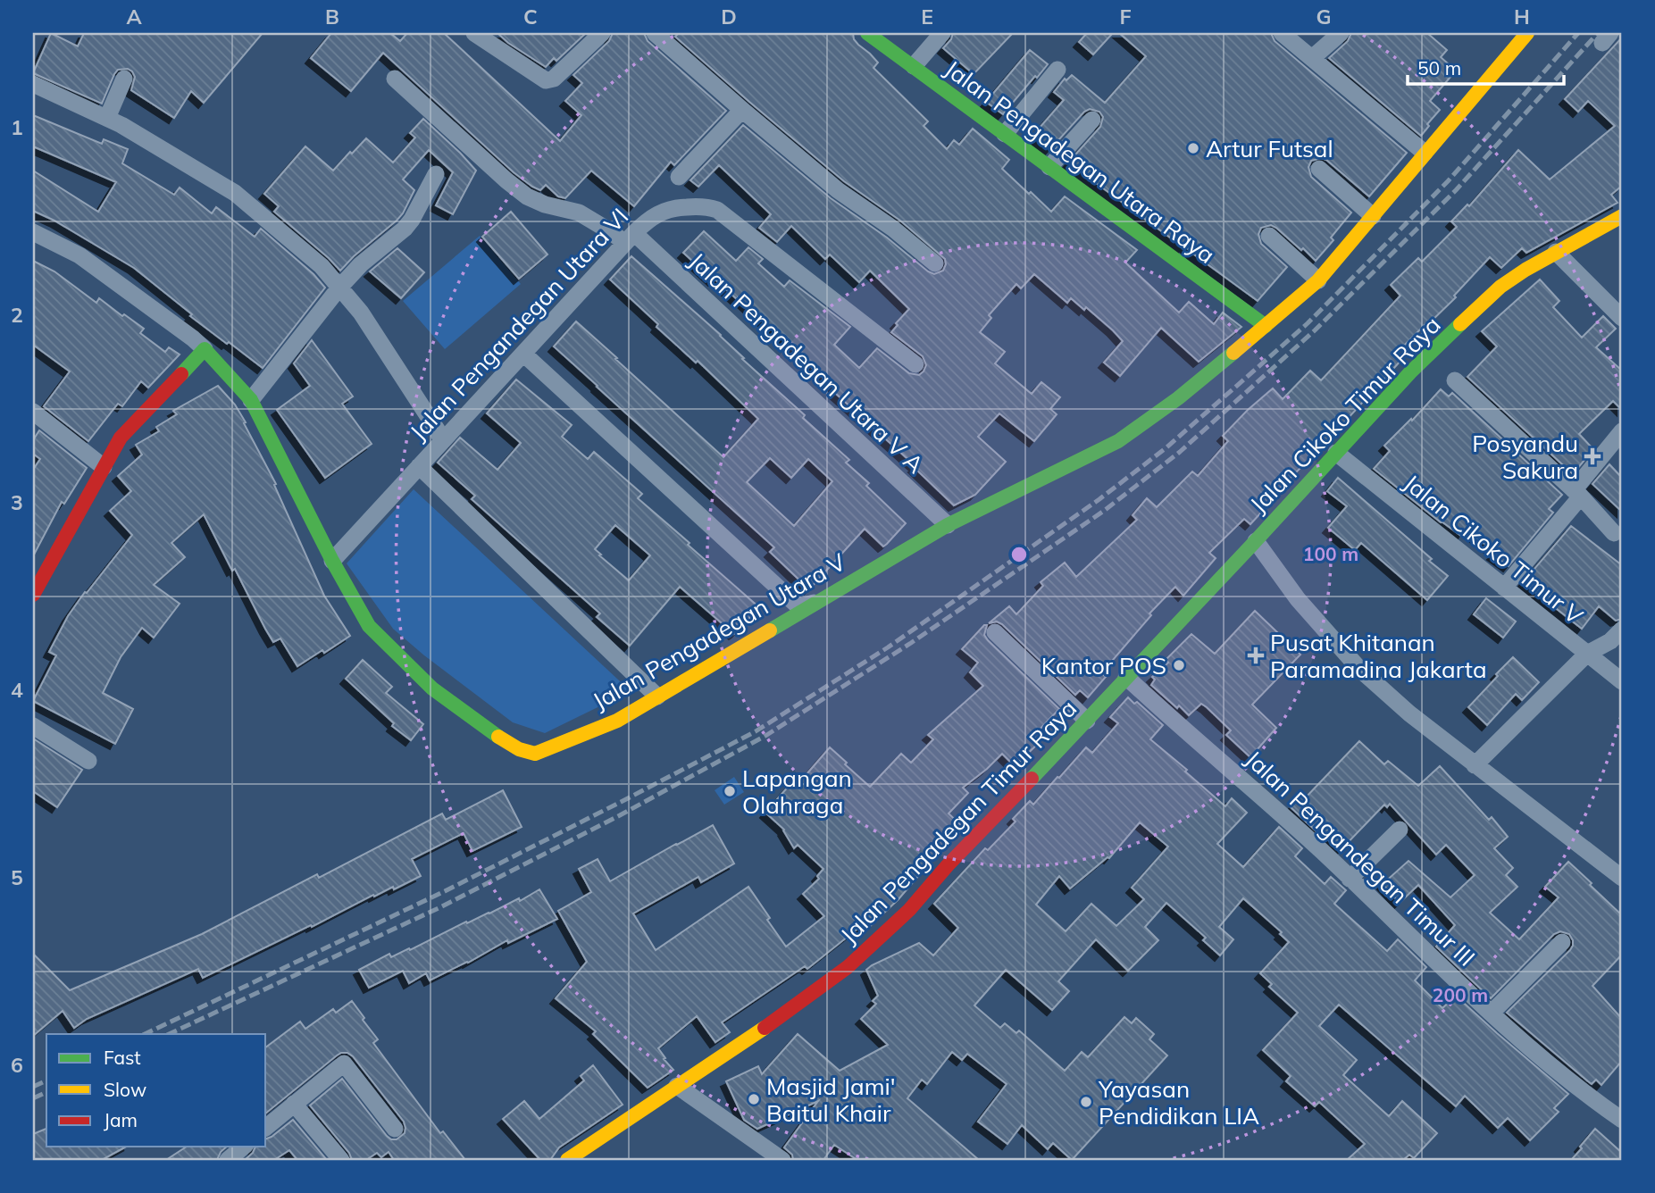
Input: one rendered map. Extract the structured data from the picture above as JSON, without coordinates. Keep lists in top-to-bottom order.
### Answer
{
  "streets": {
    "street": [
      "Jalan Pengadegan Utara Raya",
      "Jalan Pengandegan Utara VI",
      "Jalan Pengadegan Utara V A",
      "Jalan Cikoko Timur Raya",
      "Jalan Cikoko Timur V",
      "Jalan Pengadegan Utara V",
      "Jalan Pengadegan Timur Raya",
      "Jalan Pengandegan Timur III"
    ]
  },
  "crossings": [
    ["Jalan Pengadegan Utara Raya", "Jalan Pengadegan Utara V"],
    ["Jalan Pengandegan Utara VI", "Jalan Pengadegan Utara V A"],
    ["Jalan Pengandegan Utara VI", "Jalan Pengadegan Utara V"],
    ["Jalan Pengadegan Utara V A", "Jalan Pengadegan Utara V"],
    ["Jalan Cikoko Timur Raya", "Jalan Cikoko Timur V"],
    ["Jalan Cikoko Timur Raya", "Jalan Pengadegan Timur Raya"],
    ["Jalan Cikoko Timur Raya", "Jalan Pengandegan Timur III"],
    ["Jalan Pengadegan Timur Raya", "Jalan Pengandegan Timur III"]
  ],
  "places": {
    "other": [
      "Artur Futsal",
      "Kantor POS",
      "Lapangan Olahraga",
      "Masjid Jami' Baitul Khair",
      "Yayasan Pendidikan LIA"
    ],
    "health": ["Posyandu Sakura", "Pusat Khitanan Paramadina Jakarta"]
  },
  "legend": ["Fast", "Slow", "Jam"],
  "scale_bar": "50 m",
  "grid": {
    "columns": [
      "A",
      "B",
      "C",
      "D",
      "E",
      "F",
      "G",
      "H"
    ],
    "rows": [
      "1",
      "2",
      "3",
      "4",
      "5",
      "6"
    ]
  },
  "rings": ["100 m", "200 m"]
}
